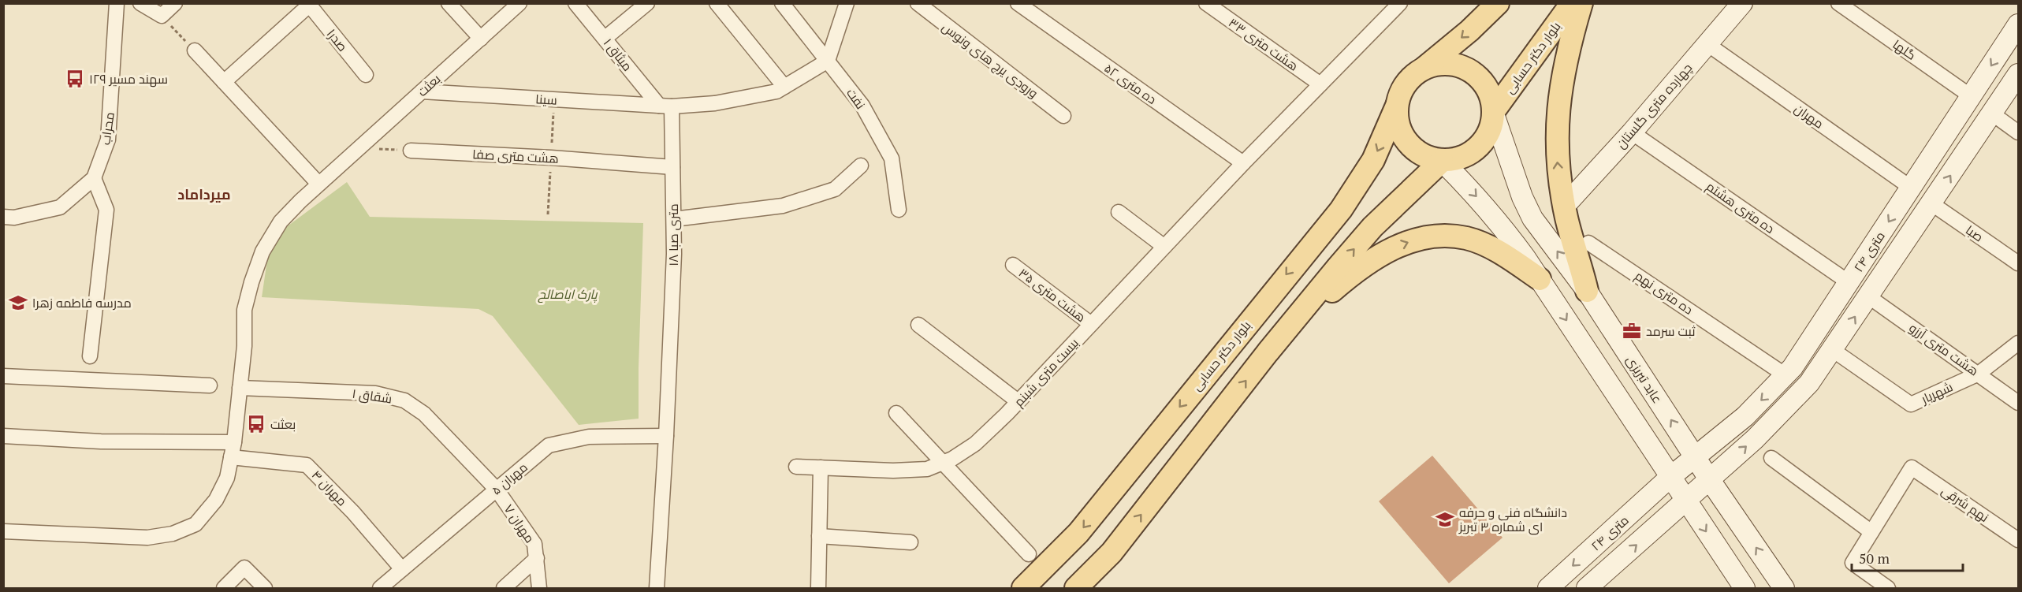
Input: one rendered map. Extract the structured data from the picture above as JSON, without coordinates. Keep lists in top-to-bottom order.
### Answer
{
  "streets": {
    "main road": ["بلوار دکتر حسابی"],
    "street": [
      "صدرا",
      "هشت متری ۳۳",
      "گلها",
      "میثاق ۱",
      "ورودی یرج های ونوس",
      "ده متری ۵۲",
      "بعثت",
      "نفت",
      "سینا",
      "چهارده متری گلستان",
      "مهران",
      "محراب",
      "هشت متری صفا",
      "ده متری هشتم",
      "صبا",
      "متری صبا ۱۸",
      "۲۴ متری",
      "ده متری نهم",
      "هشت متری ۳۵",
      "هشت متری آرزو",
      "بیست متری شبنم",
      "عابد تبریزی",
      "شهریار",
      "شقاق ۱",
      "مهران ۵",
      "مهران ۴",
      "نهم شرقی",
      "مهران ۷"
    ]
  },
  "crossings": [
    ["هشت متری ۳۳", "بیست متری شبنم"],
    ["گلها", "۲۴ متری"],
    ["میثاق ۱", "سینا"],
    ["میثاق ۱", "متری صبا ۱۸"],
    ["بلوار دکتر حسابی", "عابد تبریزی"],
    ["ده متری ۵۲", "بیست متری شبنم"],
    ["بعثت", "سینا"],
    ["بعثت", "شقاق ۱"],
    ["بعثت", "مهران ۴"],
    ["سینا", "متری صبا ۱۸"],
    ["چهارده متری گلستان", "مهران"],
    ["چهارده متری گلستان", "ده متری هشتم"],
    ["مهران", "۲۴ متری"],
    ["هشت متری صفا", "متری صبا ۱۸"],
    ["ده متری هشتم", "۲۴ متری"],
    ["صبا", "۲۴ متری"],
    ["متری صبا ۱۸", "مهران ۵"],
    ["۲۴ متری", "ده متری نهم"],
    ["۲۴ متری", "هشت متری آرزو"],
    ["۲۴ متری", "عابد تبریزی"],
    ["۲۴ متری", "شهریار"],
    ["هشت متری ۳۵", "بیست متری شبنم"],
    ["هشت متری آرزو", "شهریار"],
    ["شقاق ۱", "مهران ۵"],
    ["شقاق ۱", "مهران ۷"],
    ["مهران ۵", "مهران ۴"],
    ["مهران ۵", "مهران ۷"]
  ],
  "districts": ["میرداماد"],
  "parks": ["پارک اباصالح"],
  "places": {
    "bus stop": ["سهند مسیر ۱۲۹", "بعثت"],
    "school or university": ["مدرسه فاطمه زهرا", "دانشگاه فنی و حرفه ای شماره ۳ تبریز"],
    "office": ["ثبت سرمد"]
  },
  "scale_bar": "50 m"
}
